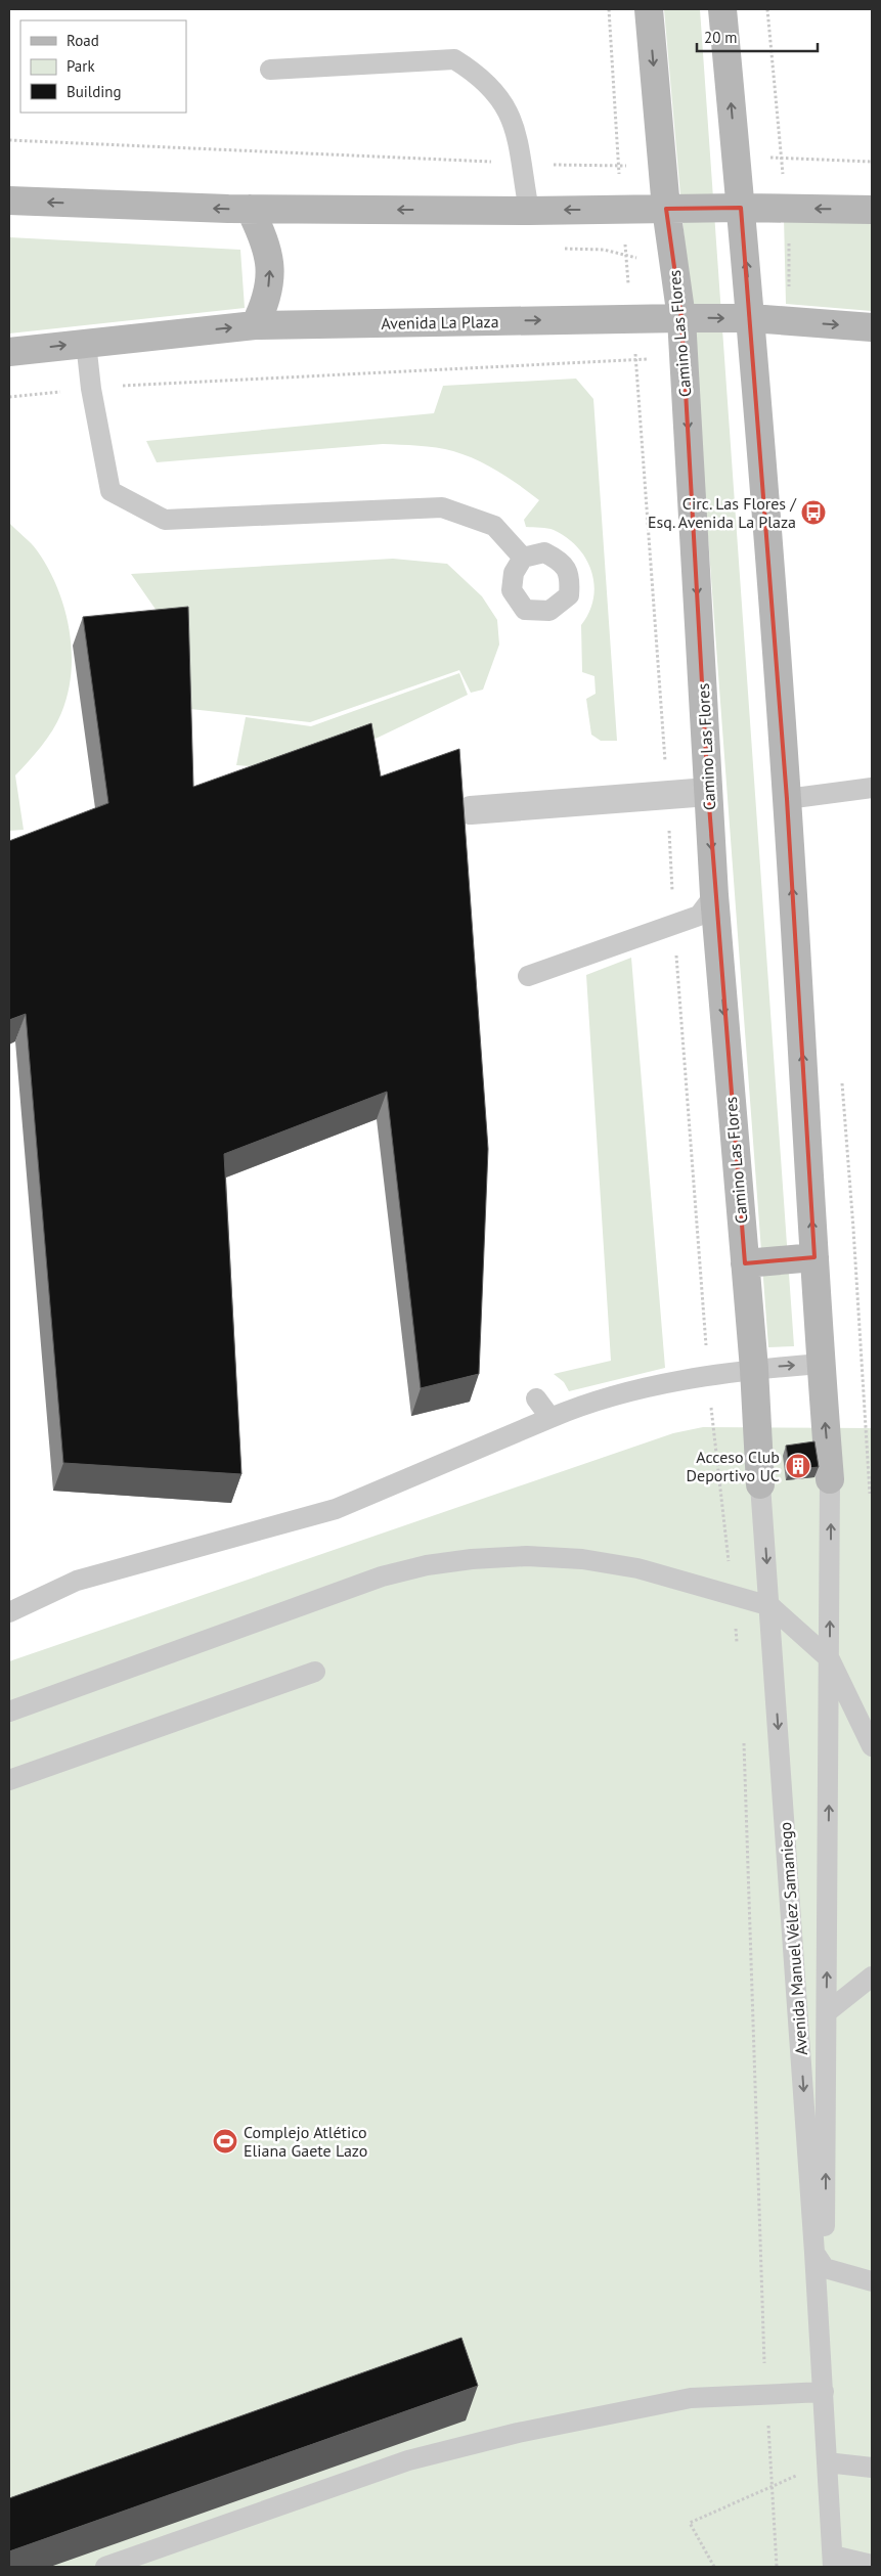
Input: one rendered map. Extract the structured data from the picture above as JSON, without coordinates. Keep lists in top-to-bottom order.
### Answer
{
  "streets": {
    "street": ["Avenida La Plaza", "Camino Las Flores"],
    "lane": ["Avenida Manuel Vélez Samaniego"]
  },
  "crossings": [
    ["Avenida La Plaza", "Camino Las Flores"],
    ["Camino Las Flores", "Avenida Manuel Vélez Samaniego"]
  ],
  "places": {
    "bus stop": ["Circ. Las Flores / Esq. Avenida La Plaza"],
    "building": ["Acceso Club Deportivo UC"],
    "sports": ["Complejo Atlético Eliana Gaete Lazo"]
  },
  "legend": ["Road", "Park", "Building"],
  "scale_bar": "20 m"
}
